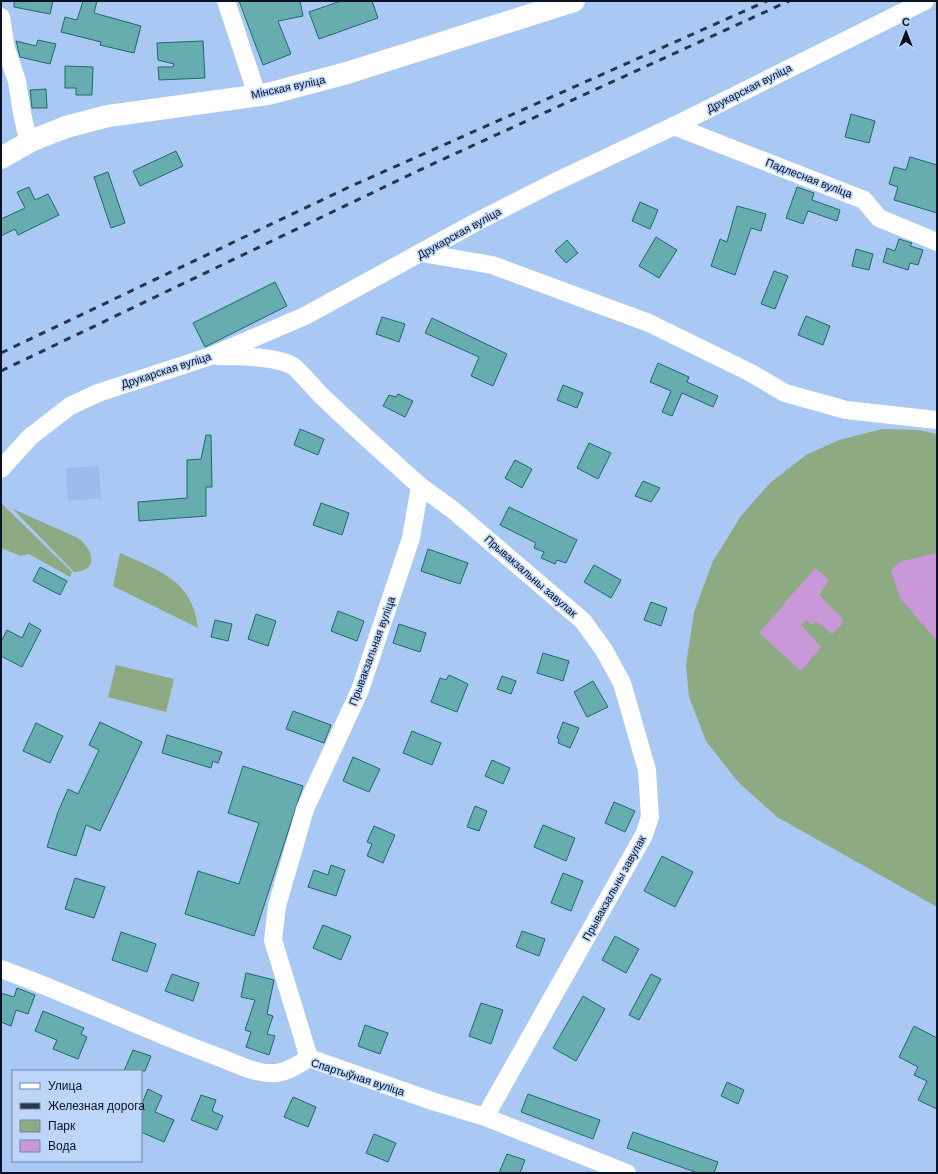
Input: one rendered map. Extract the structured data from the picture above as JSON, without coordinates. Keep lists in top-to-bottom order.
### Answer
{
  "streets": {
    "street": [
      "Мінская вуліца",
      "Друкарская вуліца",
      "Падлесная вуліца",
      "Прывакзальны завулак",
      "Прывакзальная вуліца",
      "Спартыўная вуліца"
    ]
  },
  "crossings": [
    ["Друкарская вуліца", "Падлесная вуліца"],
    ["Прывакзальны завулак", "Прывакзальная вуліца"],
    ["Прывакзальны завулак", "Спартыўная вуліца"],
    ["Прывакзальная вуліца", "Спартыўная вуліца"]
  ],
  "legend": [
    "Улица",
    "Железная дорога",
    "Парк",
    "Вода"
  ],
  "north": "top"
}
